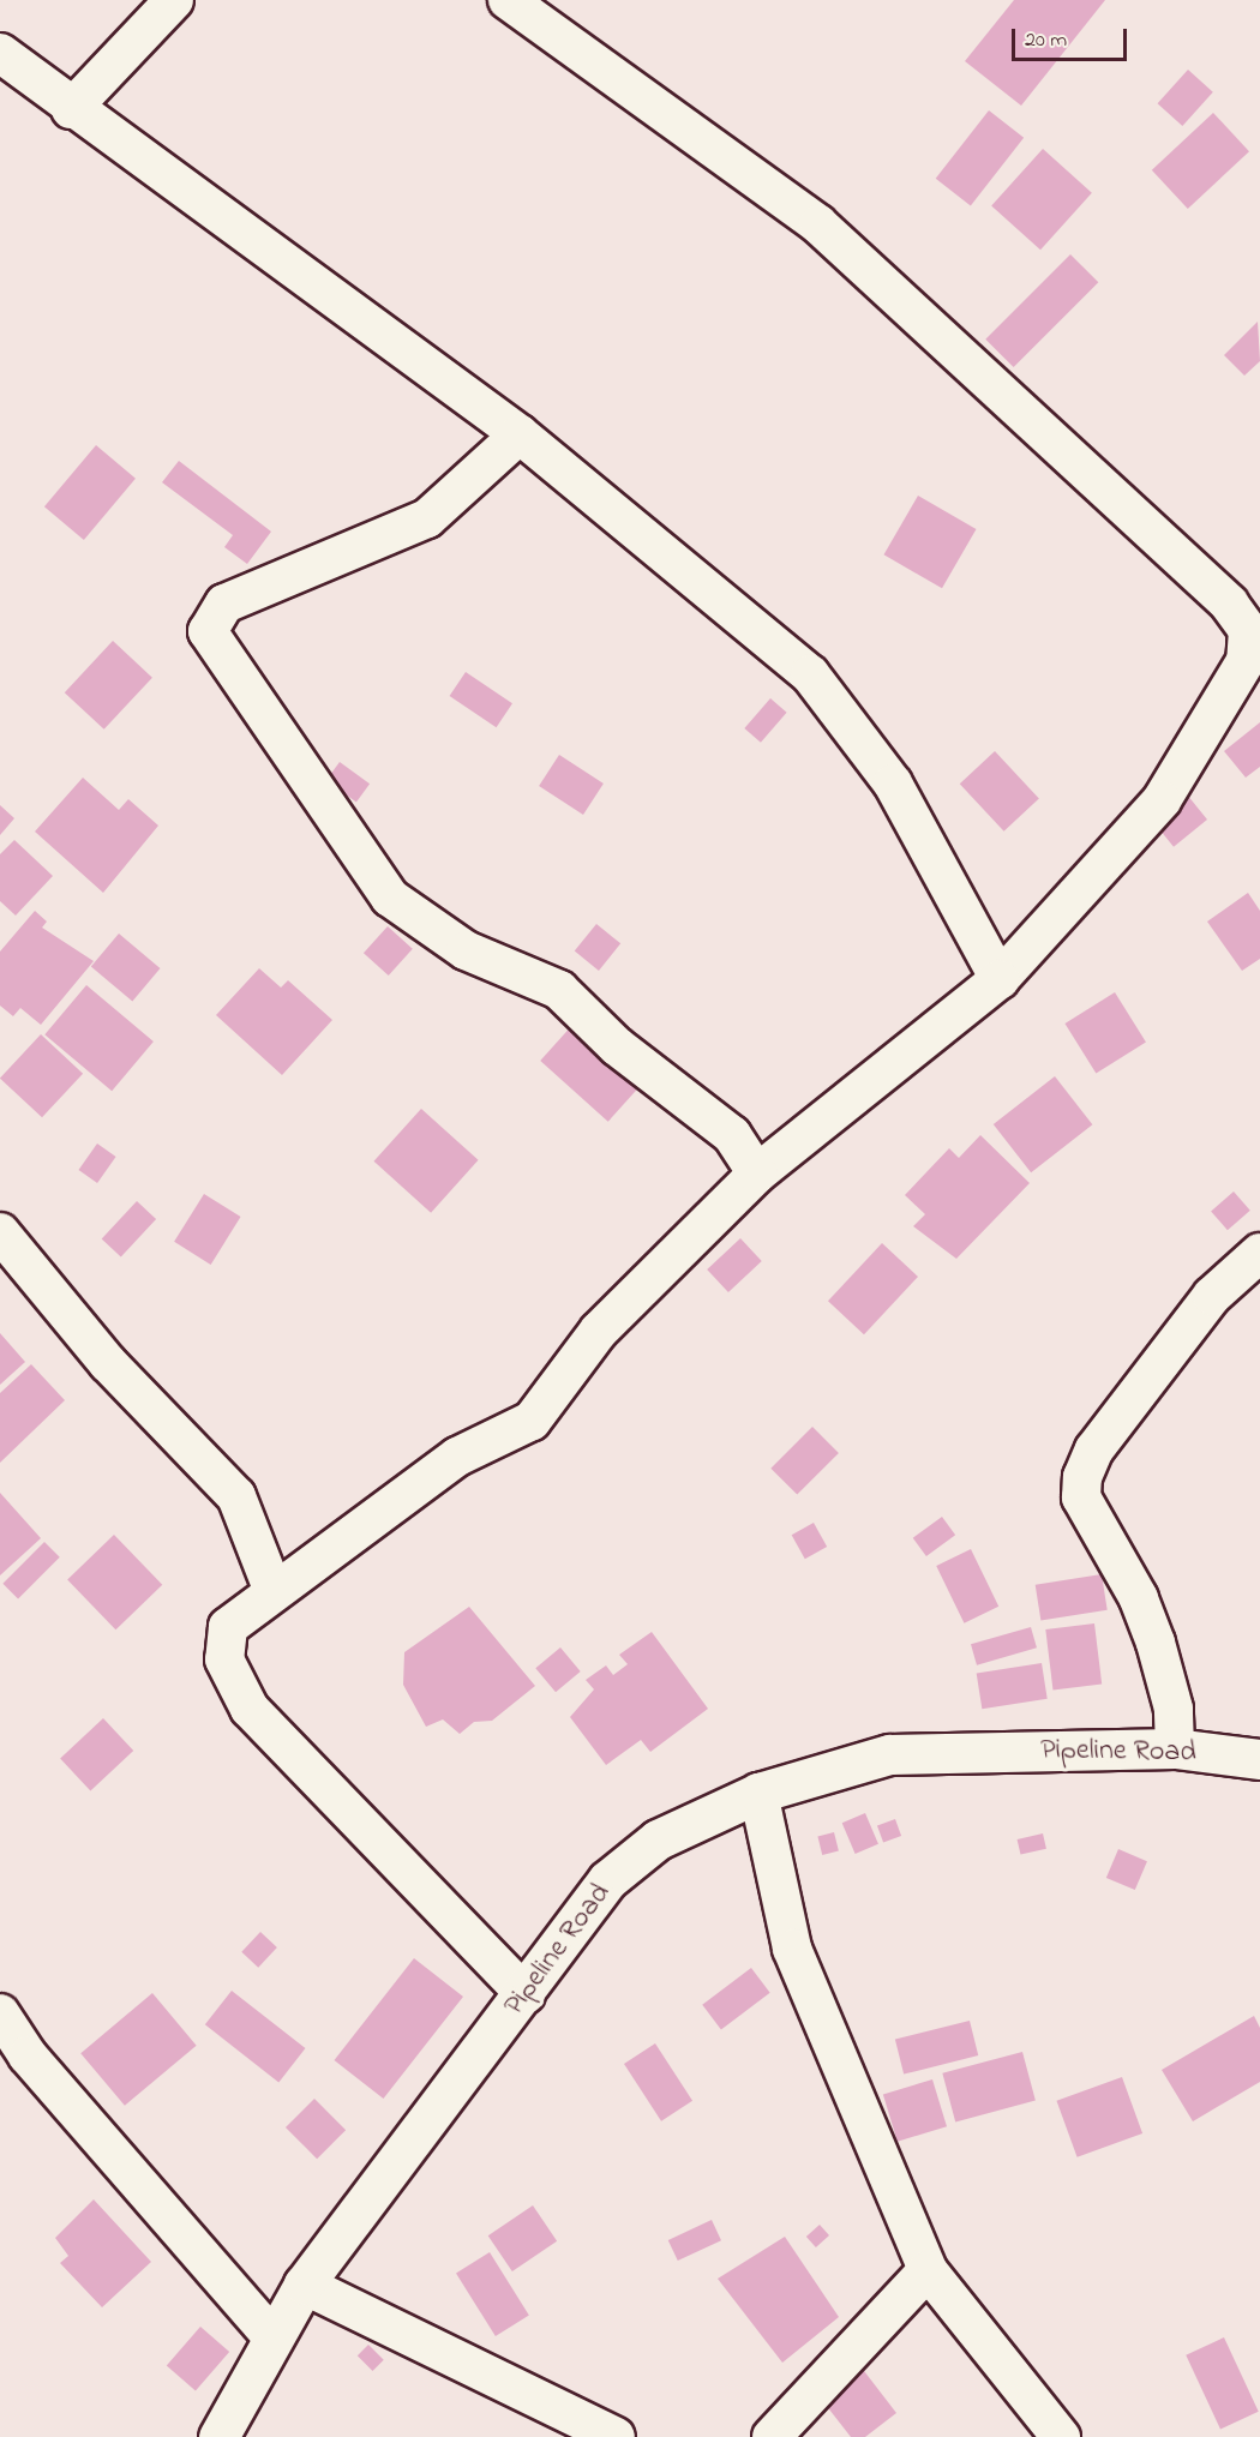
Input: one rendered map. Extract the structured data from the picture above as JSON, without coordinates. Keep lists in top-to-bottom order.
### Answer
{
  "streets": {
    "street": ["Pipeline Road"]
  },
  "scale_bar": "20 m"
}
